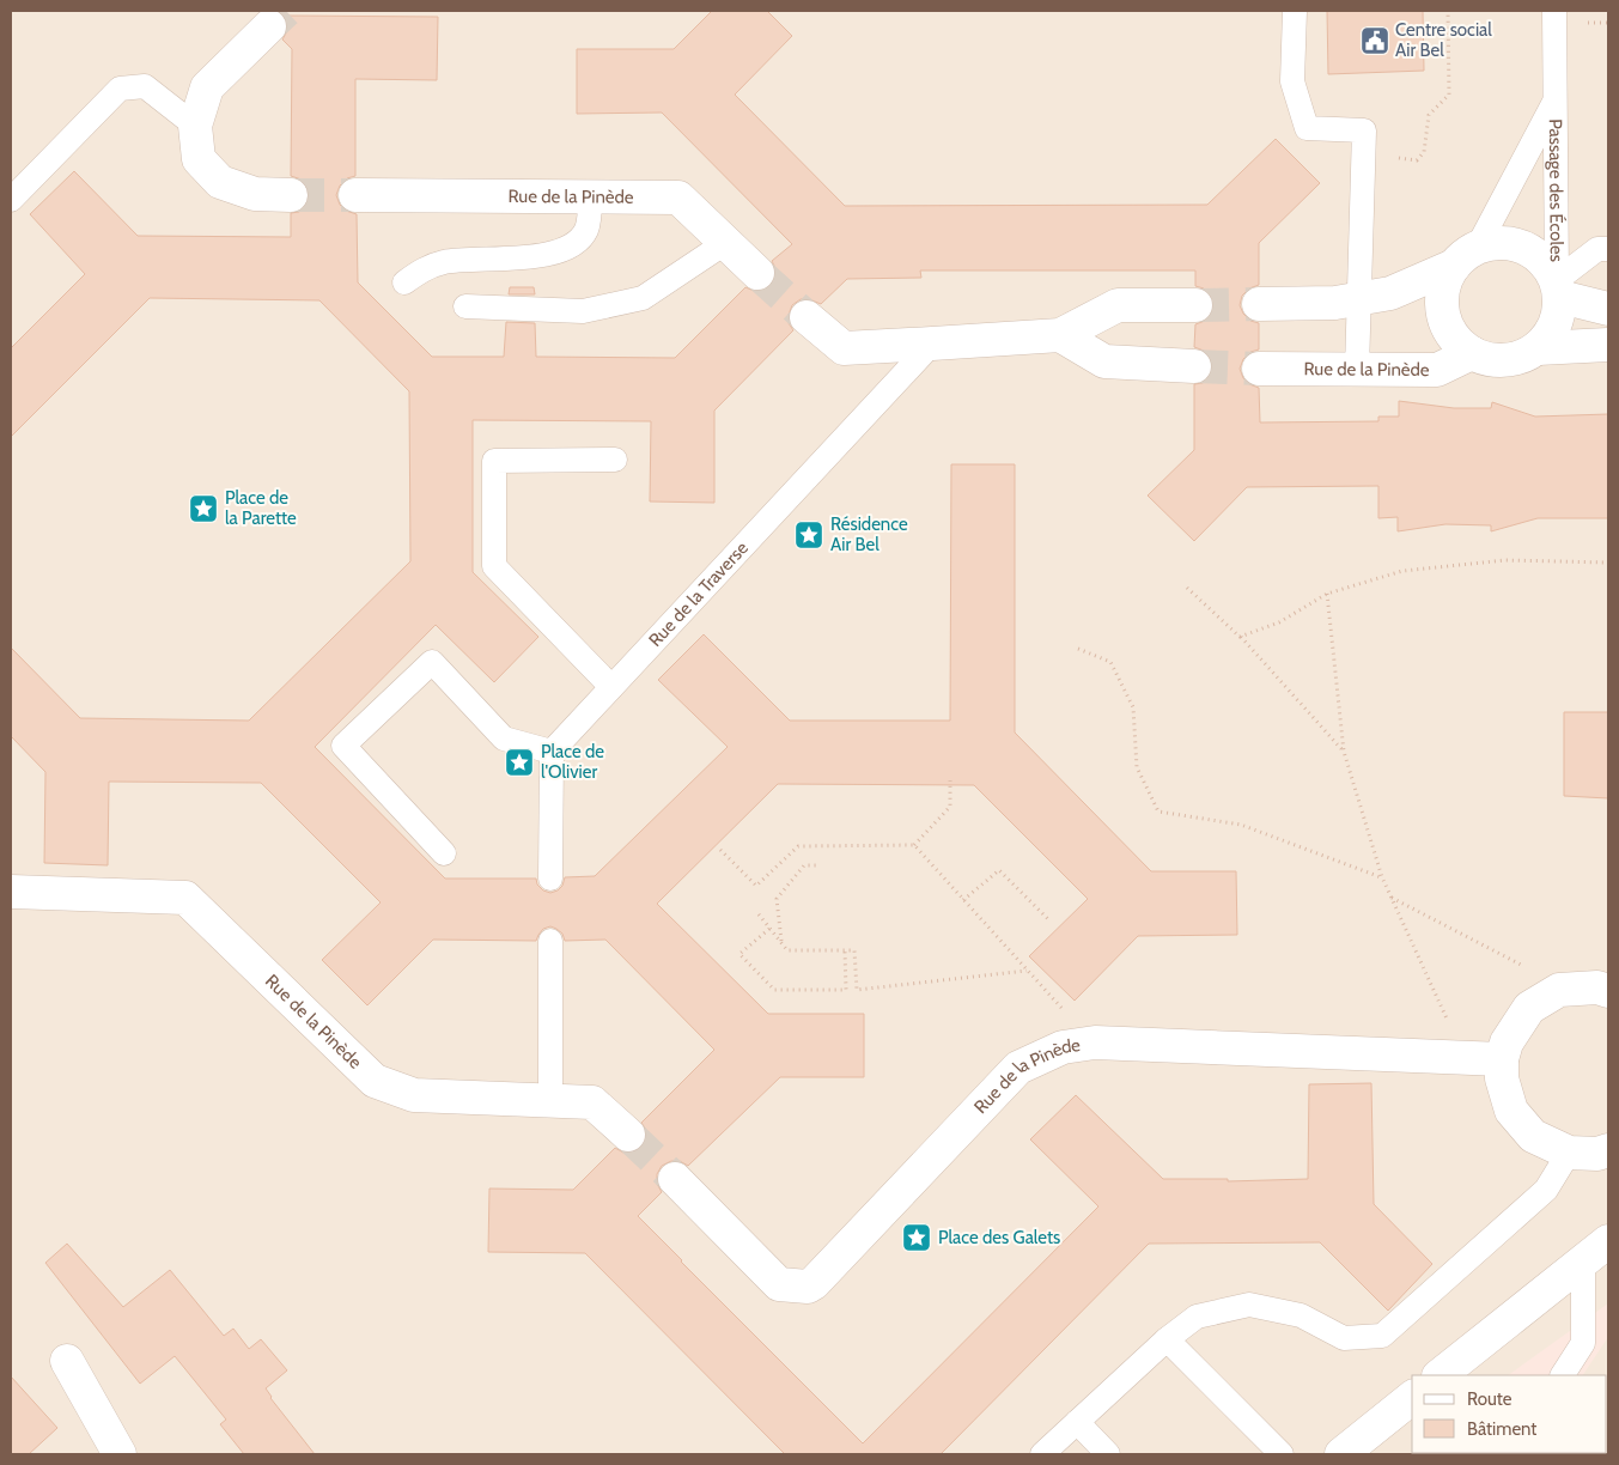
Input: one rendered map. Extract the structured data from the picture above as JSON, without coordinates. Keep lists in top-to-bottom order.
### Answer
{
  "streets": {
    "street": ["Rue de la Pinède"],
    "lane": ["Passage des Écoles", "Rue de la Traverse"]
  },
  "crossings": [
    ["Passage des Écoles", "Rue de la Pinède"]
  ],
  "places": {
    "public building": ["Centre social Air Bel"],
    "place": [
      "Place de la Parette",
      "Résidence Air Bel",
      "Place de l'Olivier",
      "Place des Galets"
    ]
  },
  "legend": ["Route", "Bâtiment"]
}
